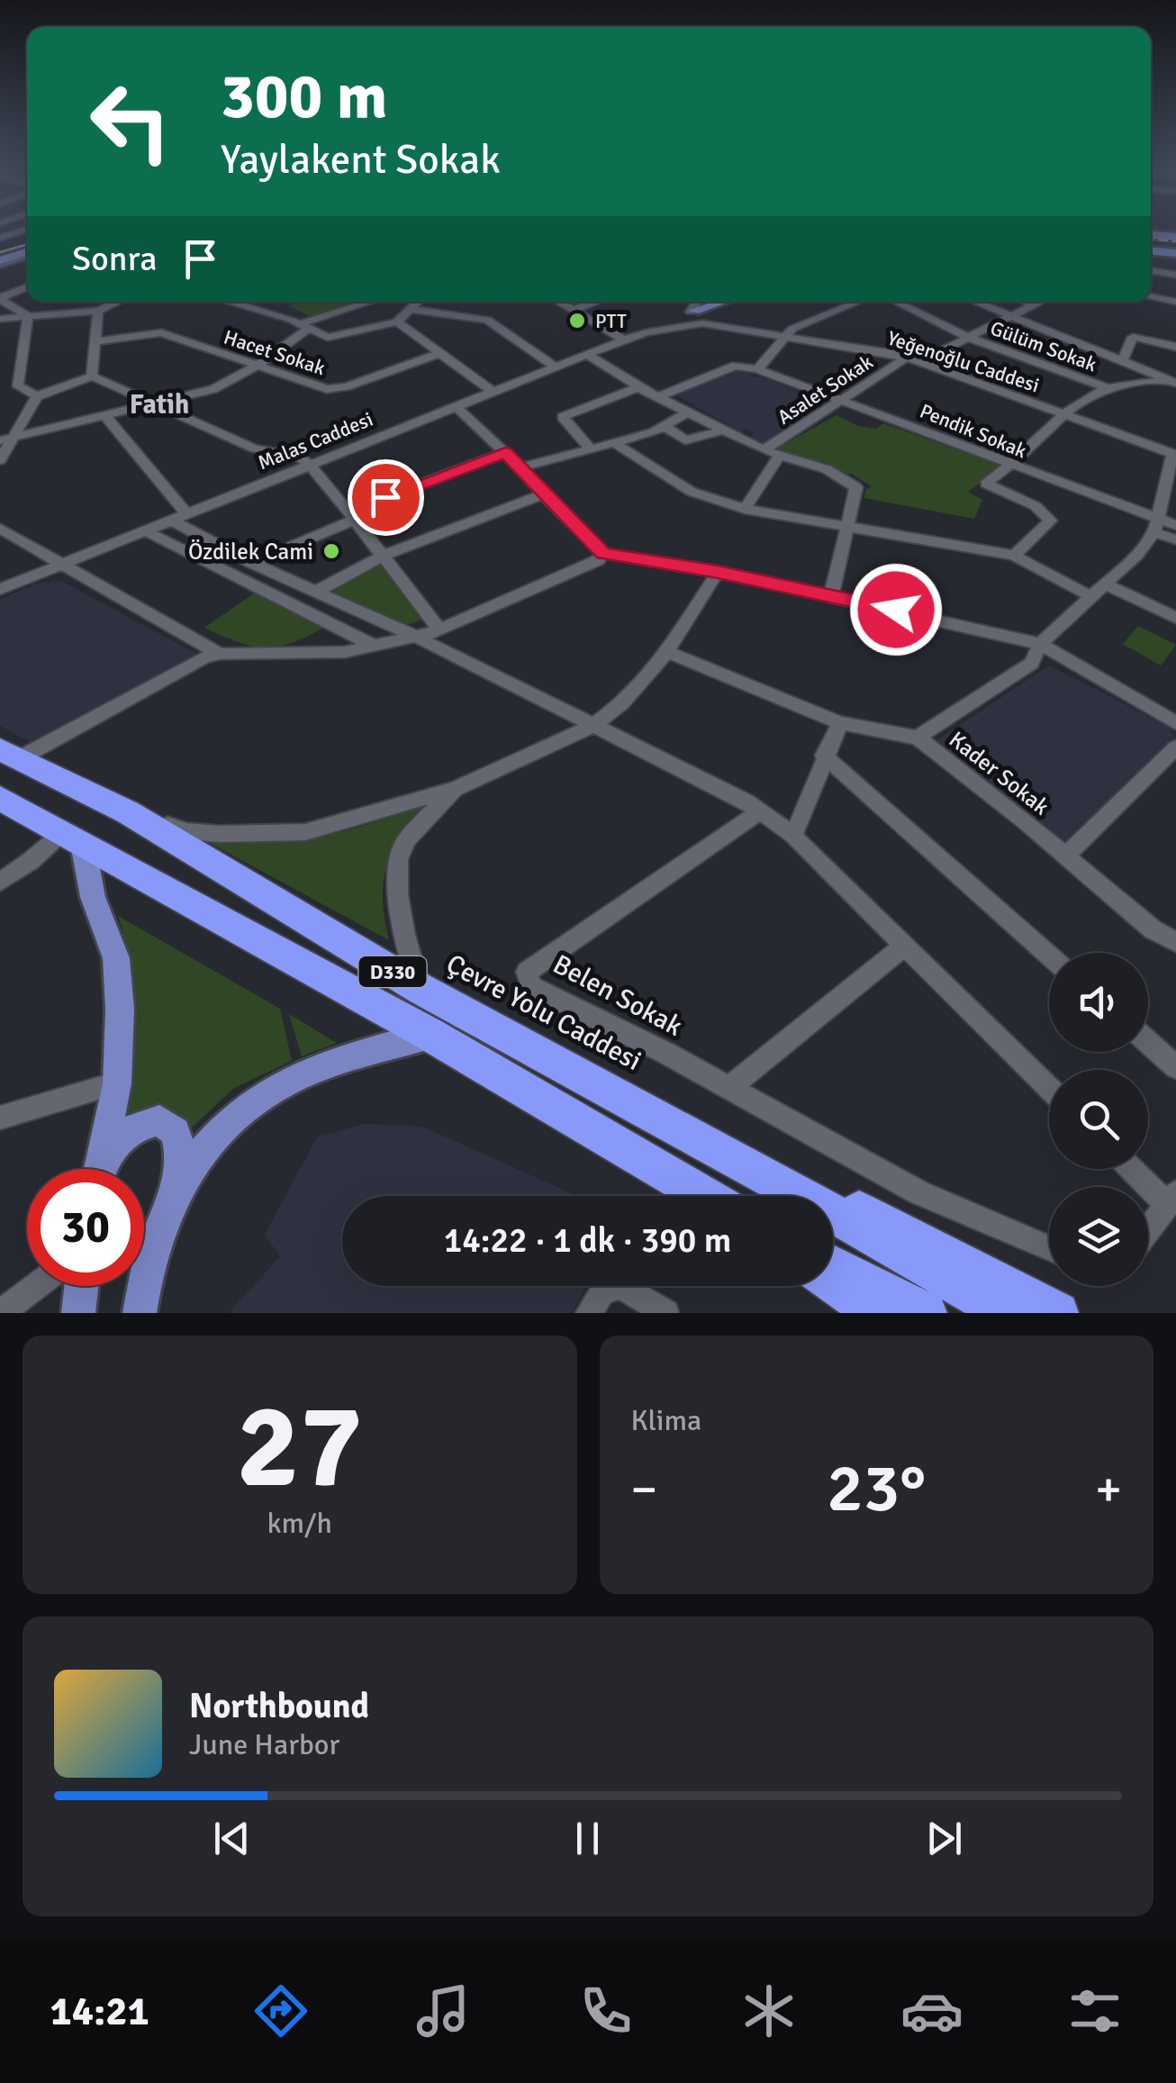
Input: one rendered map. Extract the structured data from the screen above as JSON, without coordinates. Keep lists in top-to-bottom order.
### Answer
{
  "streets": {
    "highway": ["D330", "Çevre Yolu Caddesi"],
    "street": [
      "Gülüm Sokak",
      "Hacet Sokak",
      "Yeğenoğlu Caddesi",
      "Asalet Sokak",
      "Pendik Sokak",
      "Malas Caddesi",
      "Kader Sokak",
      "Belen Sokak"
    ]
  },
  "crossings": [
    ["Gülüm Sokak", "Asalet Sokak"],
    ["Yeğenoğlu Caddesi", "Asalet Sokak"],
    ["Yeğenoğlu Caddesi", "Malas Caddesi"],
    ["Asalet Sokak", "Pendik Sokak"]
  ],
  "districts": ["Fatih"],
  "places": ["PTT", "Özdilek Cami"],
  "page": {
    "turn": ["300 m", "Yaylakent Sokak"],
    "then": "Sonra",
    "limit": "30",
    "trip": "14:22 · 1 dk · 390 m",
    "tile": [
      ["27", "km/h"],
      "Klima"
    ],
    "heat": ["−", "23°", "+"],
    "song": ["Northbound", "June Harbor"],
    "tabs": "14:21"
  }
}
